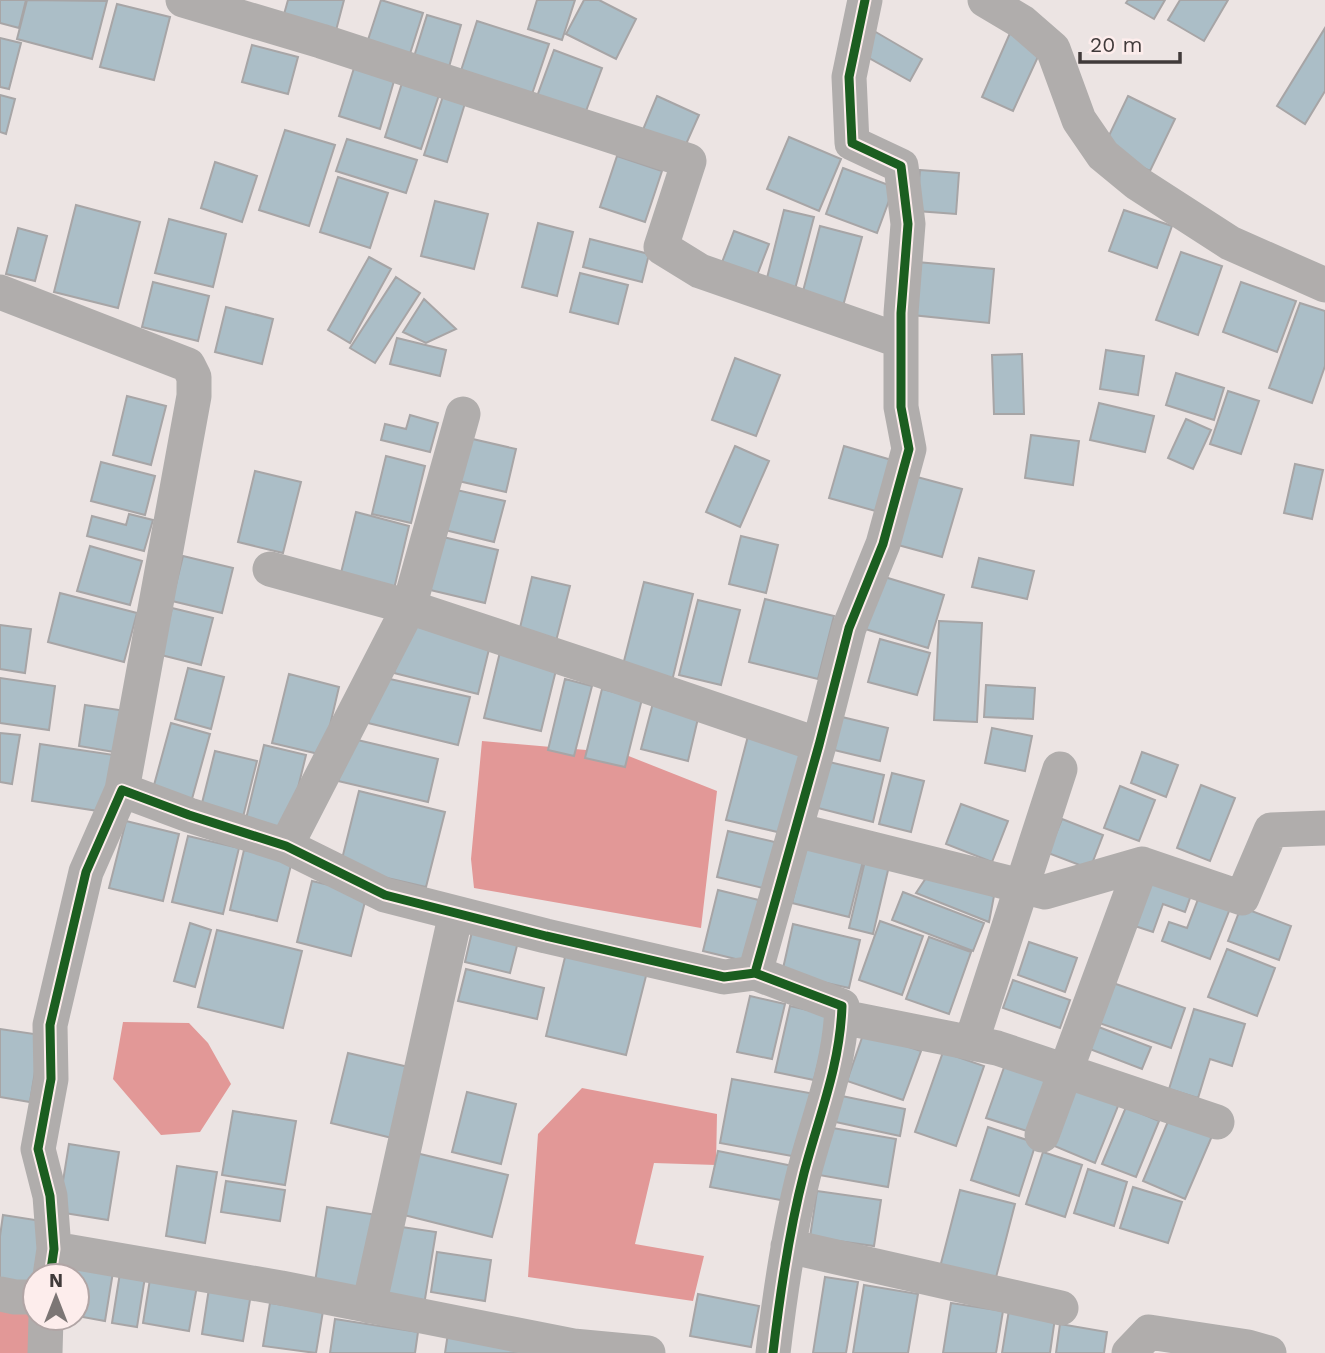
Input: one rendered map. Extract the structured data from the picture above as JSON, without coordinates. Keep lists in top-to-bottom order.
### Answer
{
  "scale_bar": "20 m",
  "north": "top"
}
